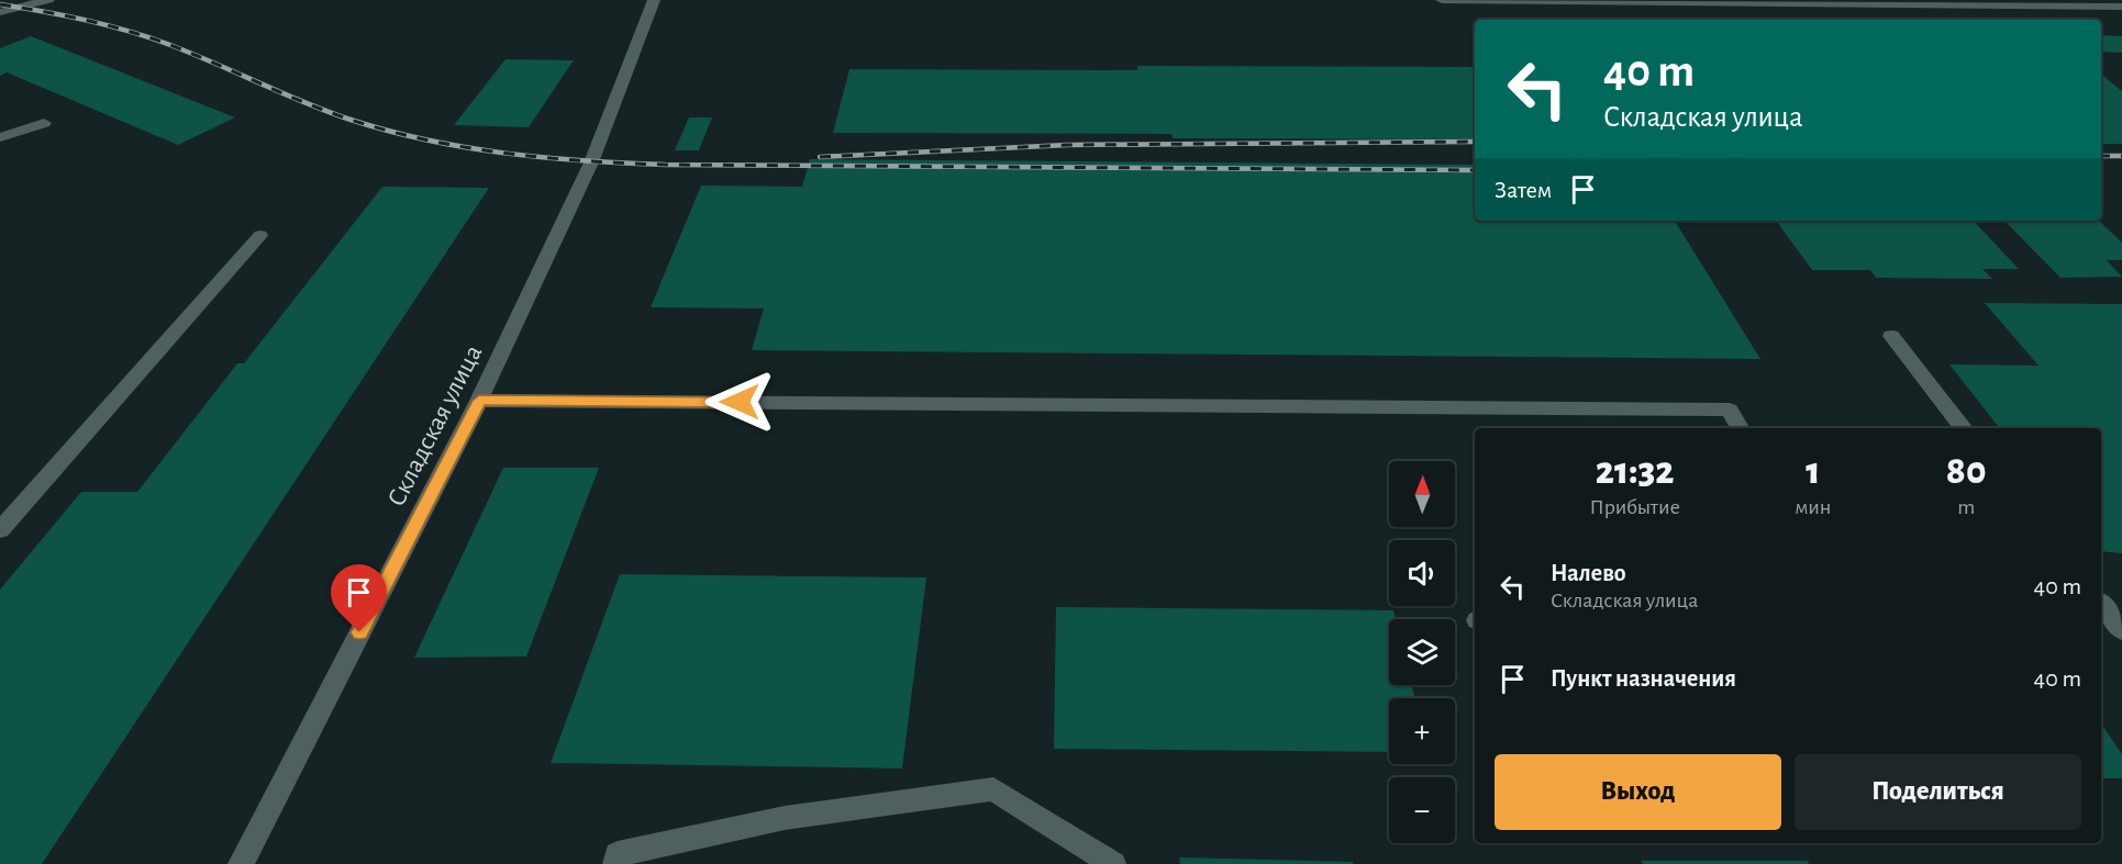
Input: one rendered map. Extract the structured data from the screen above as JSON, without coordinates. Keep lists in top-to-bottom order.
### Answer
{
  "streets": {
    "street": ["Складская улица"]
  },
  "north": "top",
  "page": {
    "turn": ["40 m", "Складская улица"],
    "then": "Затем",
    "eta": [
      "21:32",
      "Прибытие",
      "1",
      "мин",
      "80",
      "m"
    ],
    "map_buttons": ["+", "−"],
    "list": [
      {
        "name": "Налево",
        "note": "Складская улица",
        "value": "40 m"
      },
      {
        "name": "Пункт назначения",
        "value": "40 m"
      }
    ],
    "buttons": ["Выход", "Поделиться"]
  }
}
